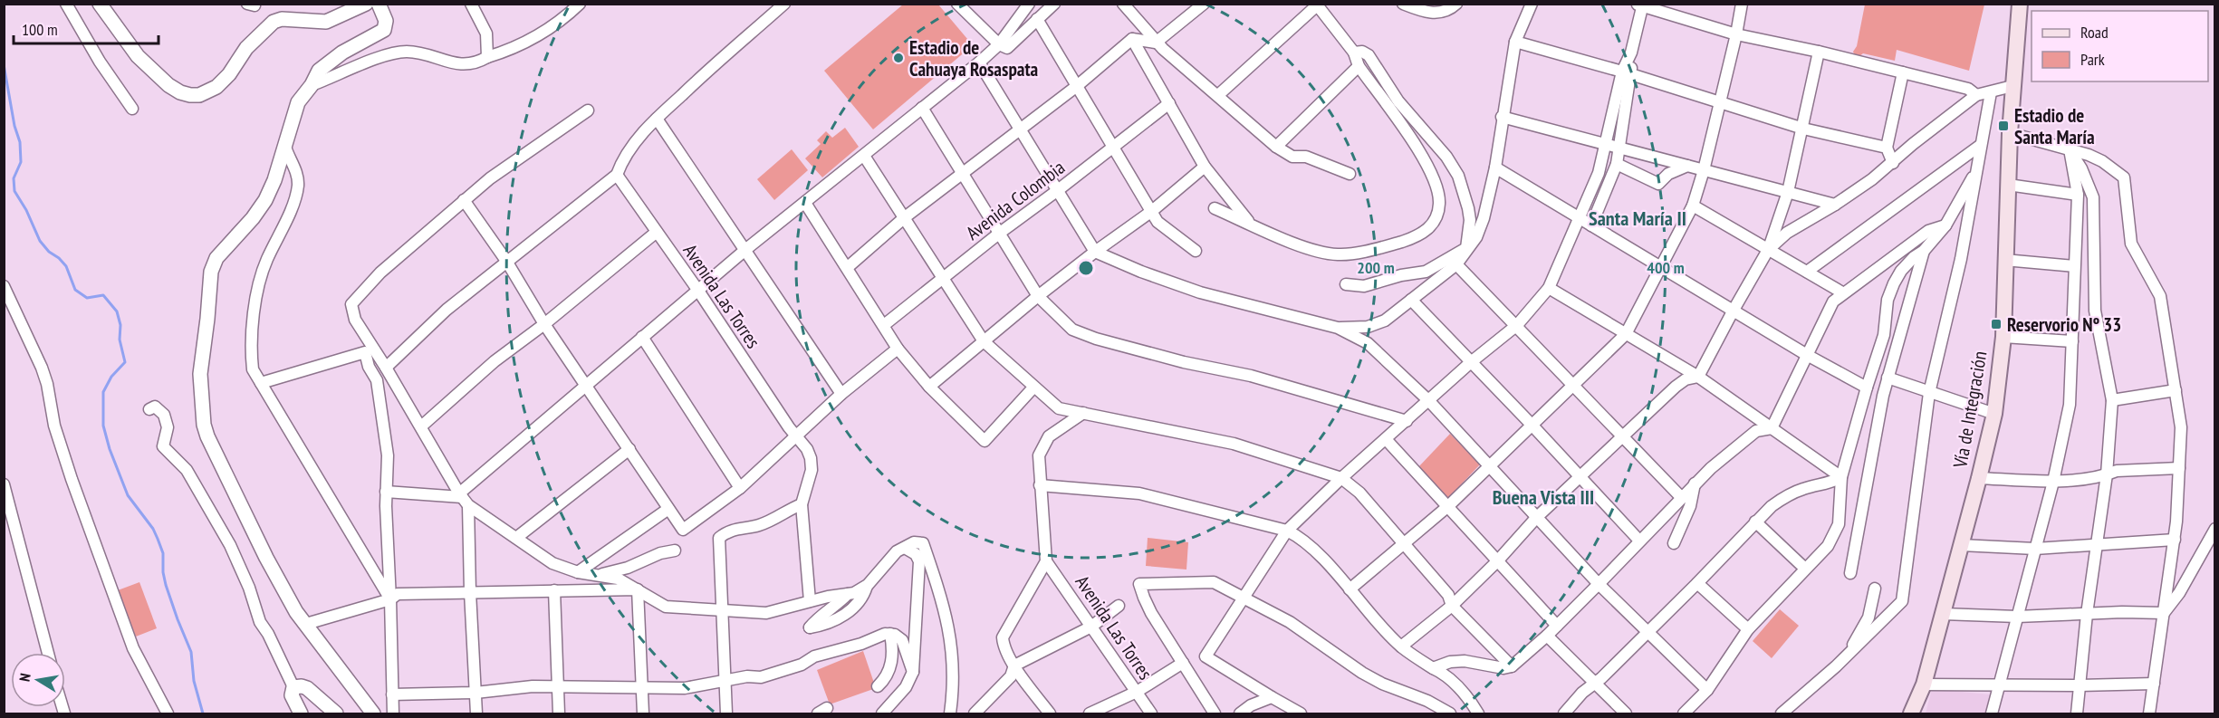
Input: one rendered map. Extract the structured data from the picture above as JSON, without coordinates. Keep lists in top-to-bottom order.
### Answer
{
  "streets": {
    "main road": ["Vía de Integración"],
    "street": ["Avenida Colombia", "Avenida Las Torres"]
  },
  "districts": ["Santa María II", "Buena Vista III"],
  "places": {
    "other": ["Estadio de Cahuaya Rosaspata"],
    "transit": ["Estadio de Santa María", "Reservorio Nº 33"]
  },
  "legend": ["Road", "Park"],
  "scale_bar": "100 m",
  "north": "left",
  "rings": ["200 m", "400 m"]
}
